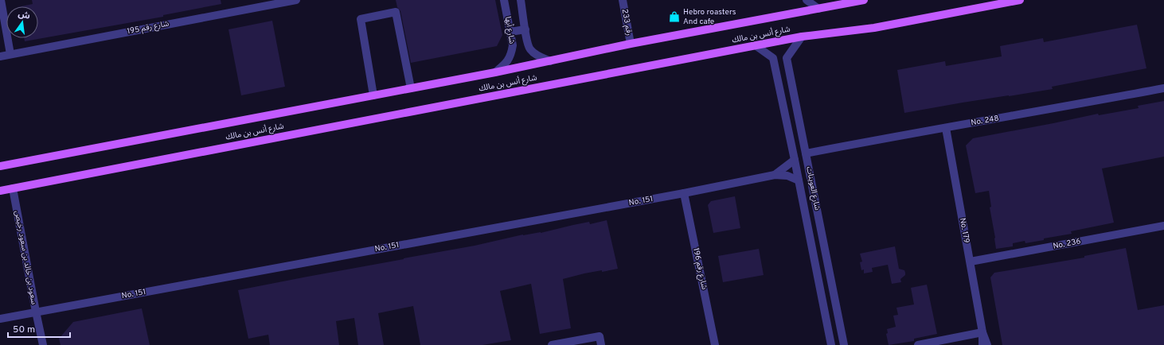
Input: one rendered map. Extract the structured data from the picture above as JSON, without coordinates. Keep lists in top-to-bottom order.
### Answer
{
  "streets": {
    "main road": ["شارع أنس بن مالك"],
    "street": [
      "رقم 233",
      "شارع رقم 195",
      "شارع أبها",
      "No. 248",
      "شارع العوينات",
      "No. 151",
      "No. 179",
      "No. 236",
      "سعود بن خالد بن سعود رخيص",
      "شارع رقم 196"
    ]
  },
  "crossings": [
    ["رقم 233", "شارع أنس بن مالك"],
    ["شارع أبها", "شارع أنس بن مالك"],
    ["شارع أنس بن مالك", "شارع العوينات"],
    ["شارع أنس بن مالك", "سعود بن خالد بن سعود رخيص"],
    ["No. 248", "شارع العوينات"],
    ["No. 248", "No. 179"],
    ["شارع العوينات", "No. 151"],
    ["No. 151", "سعود بن خالد بن سعود رخيص"],
    ["No. 151", "شارع رقم 196"],
    ["No. 179", "No. 236"]
  ],
  "places": {
    "shop": ["Hebro roasters And cafe"]
  },
  "scale_bar": "50 m",
  "north": "top"
}
